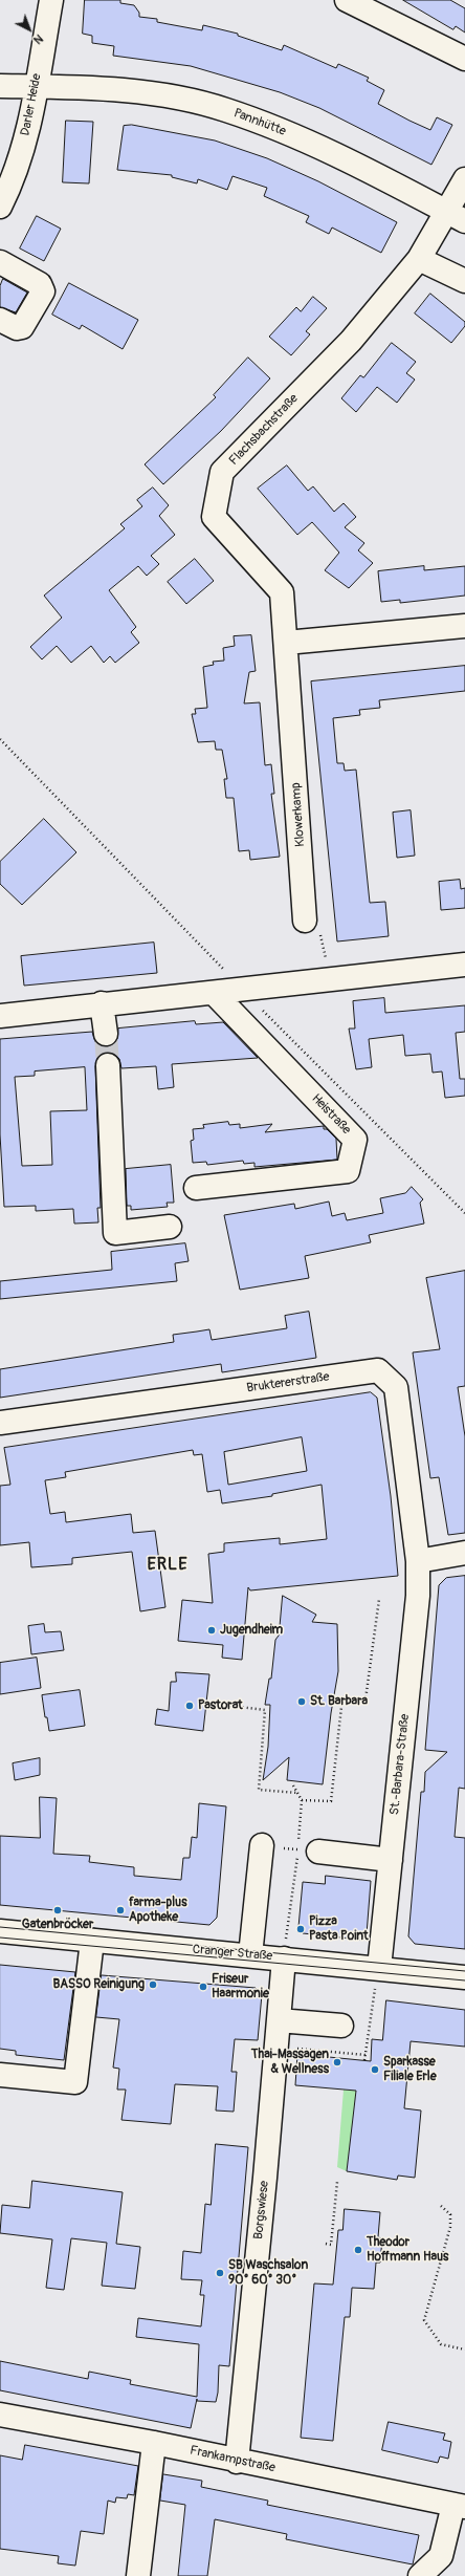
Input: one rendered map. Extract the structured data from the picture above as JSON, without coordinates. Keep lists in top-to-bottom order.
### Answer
{
  "streets": {
    "street": [
      "Darler Heide",
      "Pannhütte",
      "Flachsbachstraße",
      "Klowerkamp",
      "Heistraße",
      "Bruktererstraße",
      "St.-Barbara-Straße",
      "Cranger Straße",
      "Borgswiese",
      "Frankampstraße"
    ]
  },
  "crossings": [
    ["Darler Heide", "Pannhütte"],
    ["Pannhütte", "Flachsbachstraße"],
    ["Flachsbachstraße", "Klowerkamp"],
    ["Bruktererstraße", "St.-Barbara-Straße"],
    ["St.-Barbara-Straße", "Cranger Straße"],
    ["Cranger Straße", "Borgswiese"],
    ["Borgswiese", "Frankampstraße"]
  ],
  "districts": ["ERLE"],
  "places": [
    "Jugendheim",
    "St. Barbara",
    "Pastorat",
    "Gatenbröcker",
    "farma-plus Apotheke",
    "Pizza Pasta Point",
    "BASSO Reinigung",
    "Friseur Haarmonie",
    "Thai-Massagen & Wellness",
    "Sparkasse Filiale Erle",
    "Theodor Hoffmann Haus",
    "SB Waschsalon 90° 60° 30°"
  ],
  "north": "bottom right"
}
